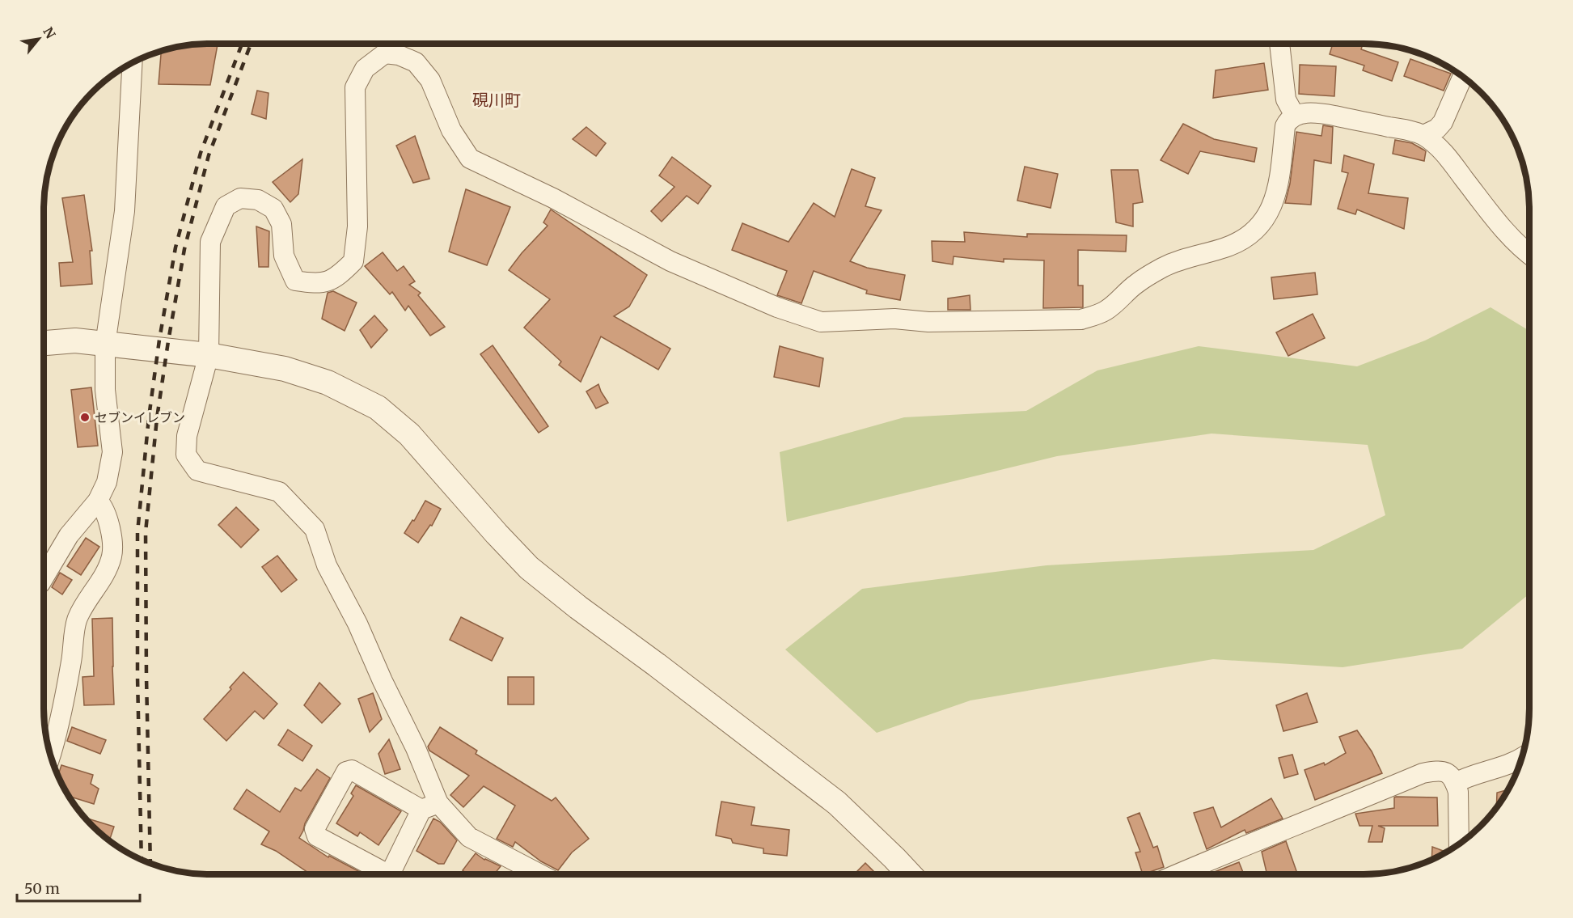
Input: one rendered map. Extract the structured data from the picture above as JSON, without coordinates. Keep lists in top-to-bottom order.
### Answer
{
  "districts": ["硯川町"],
  "places": ["セブンイレブン"],
  "scale_bar": "50 m",
  "north": "top right"
}
